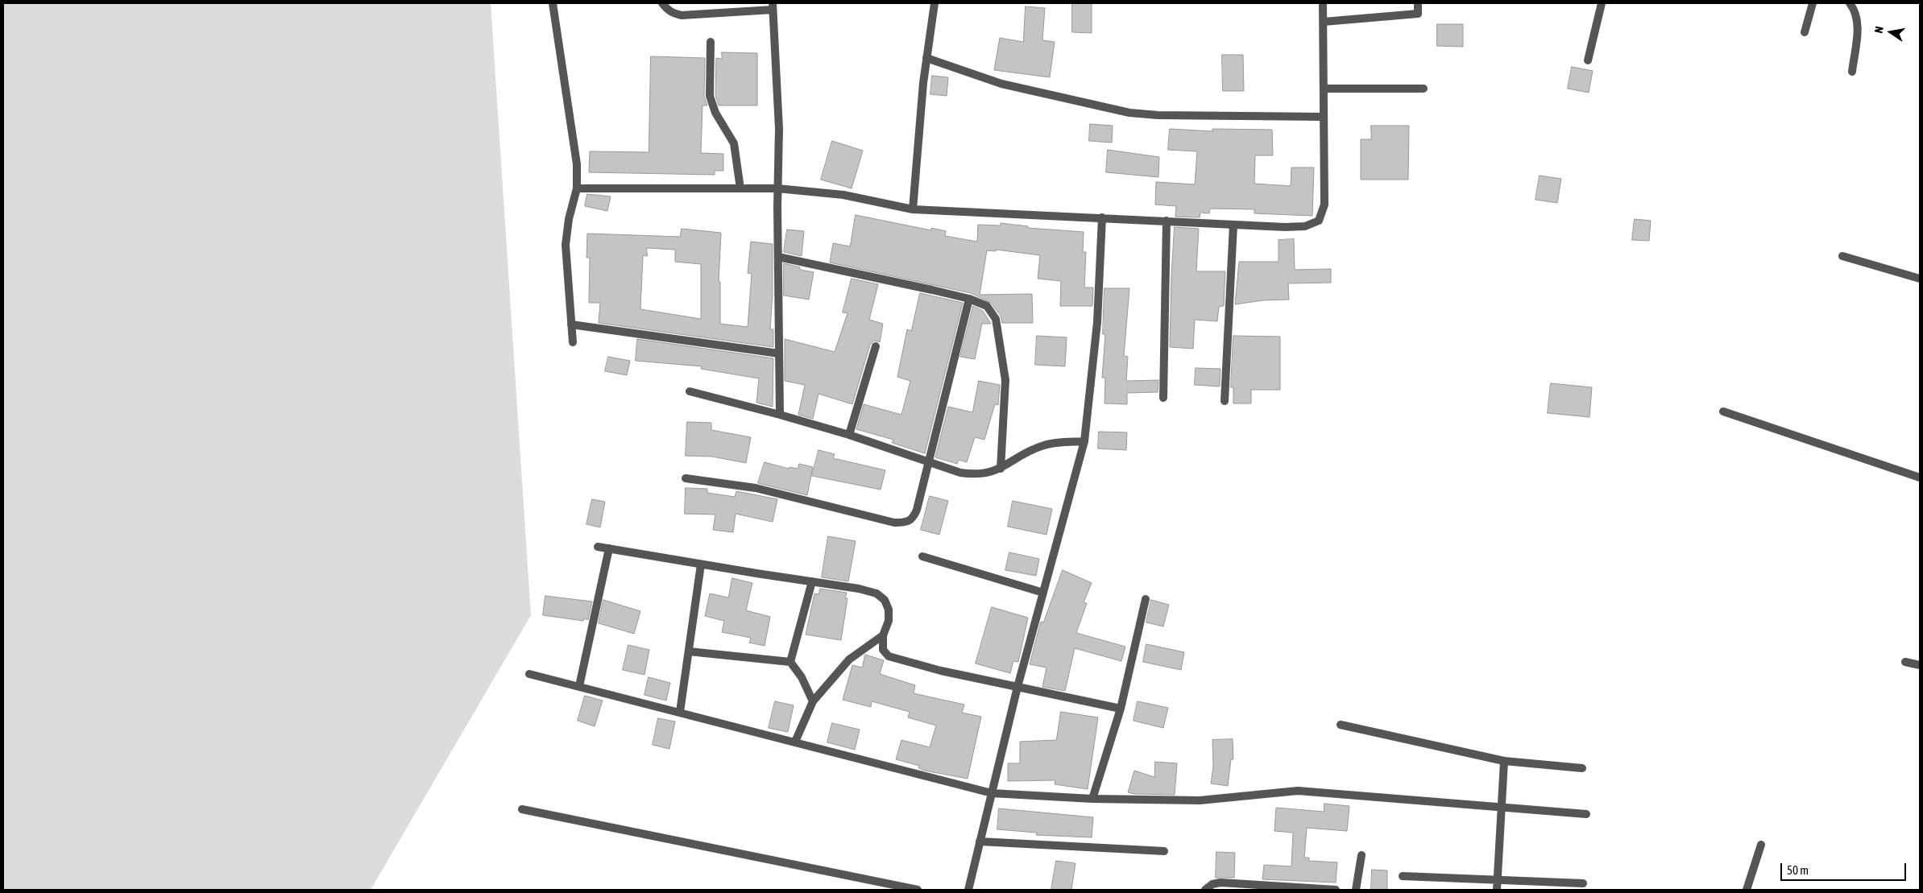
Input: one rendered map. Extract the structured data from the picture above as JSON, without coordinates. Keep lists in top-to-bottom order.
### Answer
{
  "scale_bar": "50 m",
  "north": "left"
}
